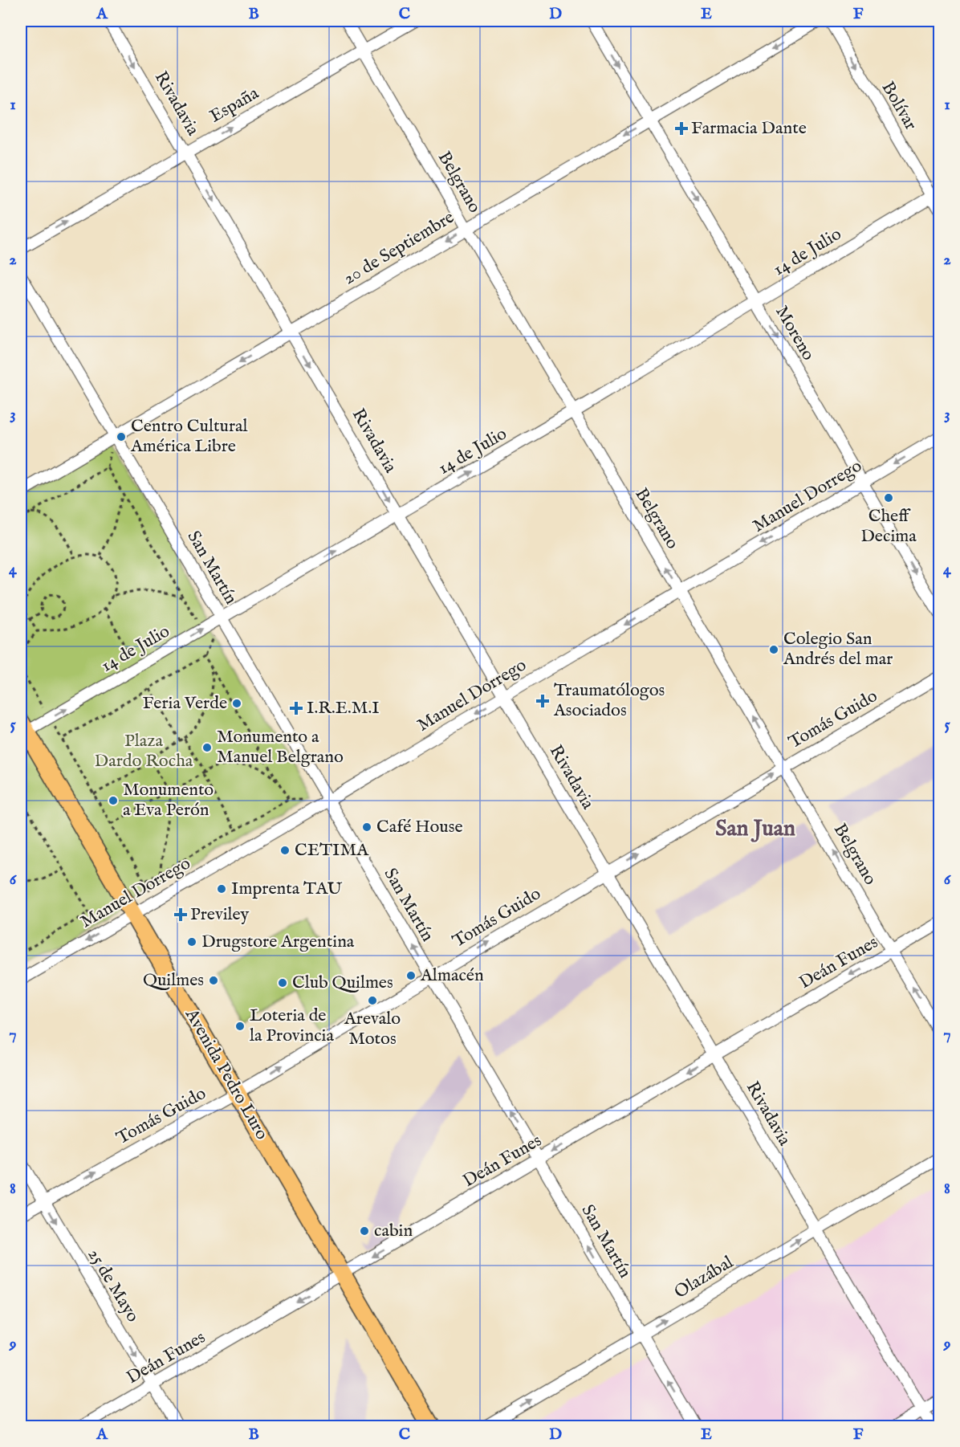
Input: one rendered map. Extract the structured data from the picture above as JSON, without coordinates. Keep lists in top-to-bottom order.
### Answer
{
  "streets": {
    "main road": ["Avenida Pedro Luro"],
    "street": [
      "Rivadavia",
      "España",
      "Bolívar",
      "Belgrano",
      "20 de Septiembre",
      "14 de Julio",
      "Moreno",
      "Manuel Dorrego",
      "San Martín",
      "Tomás Guido",
      "Deán Funes",
      "Olazábal",
      "25 de Mayo"
    ]
  },
  "crossings": [
    ["Rivadavia", "España"],
    ["Rivadavia", "20 de Septiembre"],
    ["Rivadavia", "14 de Julio"],
    ["Rivadavia", "Manuel Dorrego"],
    ["Rivadavia", "Tomás Guido"],
    ["Rivadavia", "Deán Funes"],
    ["Rivadavia", "Olazábal"],
    ["España", "Belgrano"],
    ["Bolívar", "14 de Julio"],
    ["Belgrano", "20 de Septiembre"],
    ["Belgrano", "14 de Julio"],
    ["Belgrano", "Manuel Dorrego"],
    ["Belgrano", "Tomás Guido"],
    ["Belgrano", "Deán Funes"],
    ["20 de Septiembre", "Moreno"],
    ["20 de Septiembre", "San Martín"],
    ["14 de Julio", "Moreno"],
    ["14 de Julio", "San Martín"],
    ["14 de Julio", "Avenida Pedro Luro"],
    ["Moreno", "Manuel Dorrego"],
    ["Manuel Dorrego", "San Martín"],
    ["Manuel Dorrego", "Avenida Pedro Luro"],
    ["San Martín", "Tomás Guido"],
    ["San Martín", "Deán Funes"],
    ["San Martín", "Olazábal"],
    ["Tomás Guido", "Avenida Pedro Luro"],
    ["Tomás Guido", "25 de Mayo"],
    ["Deán Funes", "Avenida Pedro Luro"],
    ["Deán Funes", "25 de Mayo"]
  ],
  "one_way": [
    "Rivadavia",
    "España",
    "Bolívar",
    "Belgrano",
    "20 de Septiembre",
    "14 de Julio",
    "Moreno",
    "Manuel Dorrego",
    "San Martín",
    "Tomás Guido",
    "Deán Funes",
    "Olazábal",
    "25 de Mayo"
  ],
  "districts": ["San Juan"],
  "parks": ["Plaza Dardo Rocha"],
  "places": {
    "health": [
      "Farmacia Dante",
      "Traumatólogos Asociados",
      "I.R.E.M.I",
      "Previley"
    ],
    "other": [
      "Centro Cultural América Libre",
      "Cheff Decima",
      "Colegio San Andrés del mar",
      "Feria Verde",
      "Monumento a Manuel Belgrano",
      "Monumento a Eva Perón",
      "Café House",
      "CETIMA",
      "Imprenta TAU",
      "Drugstore Argentina",
      "Almacén",
      "Quilmes",
      "Club Quilmes",
      "Arevalo Motos",
      "Loteria de la Provincia",
      "cabin"
    ]
  },
  "grid": {
    "columns": [
      "A",
      "B",
      "C",
      "D",
      "E",
      "F"
    ],
    "rows": [
      "1",
      "2",
      "3",
      "4",
      "5",
      "6",
      "7",
      "8",
      "9"
    ]
  }
}
